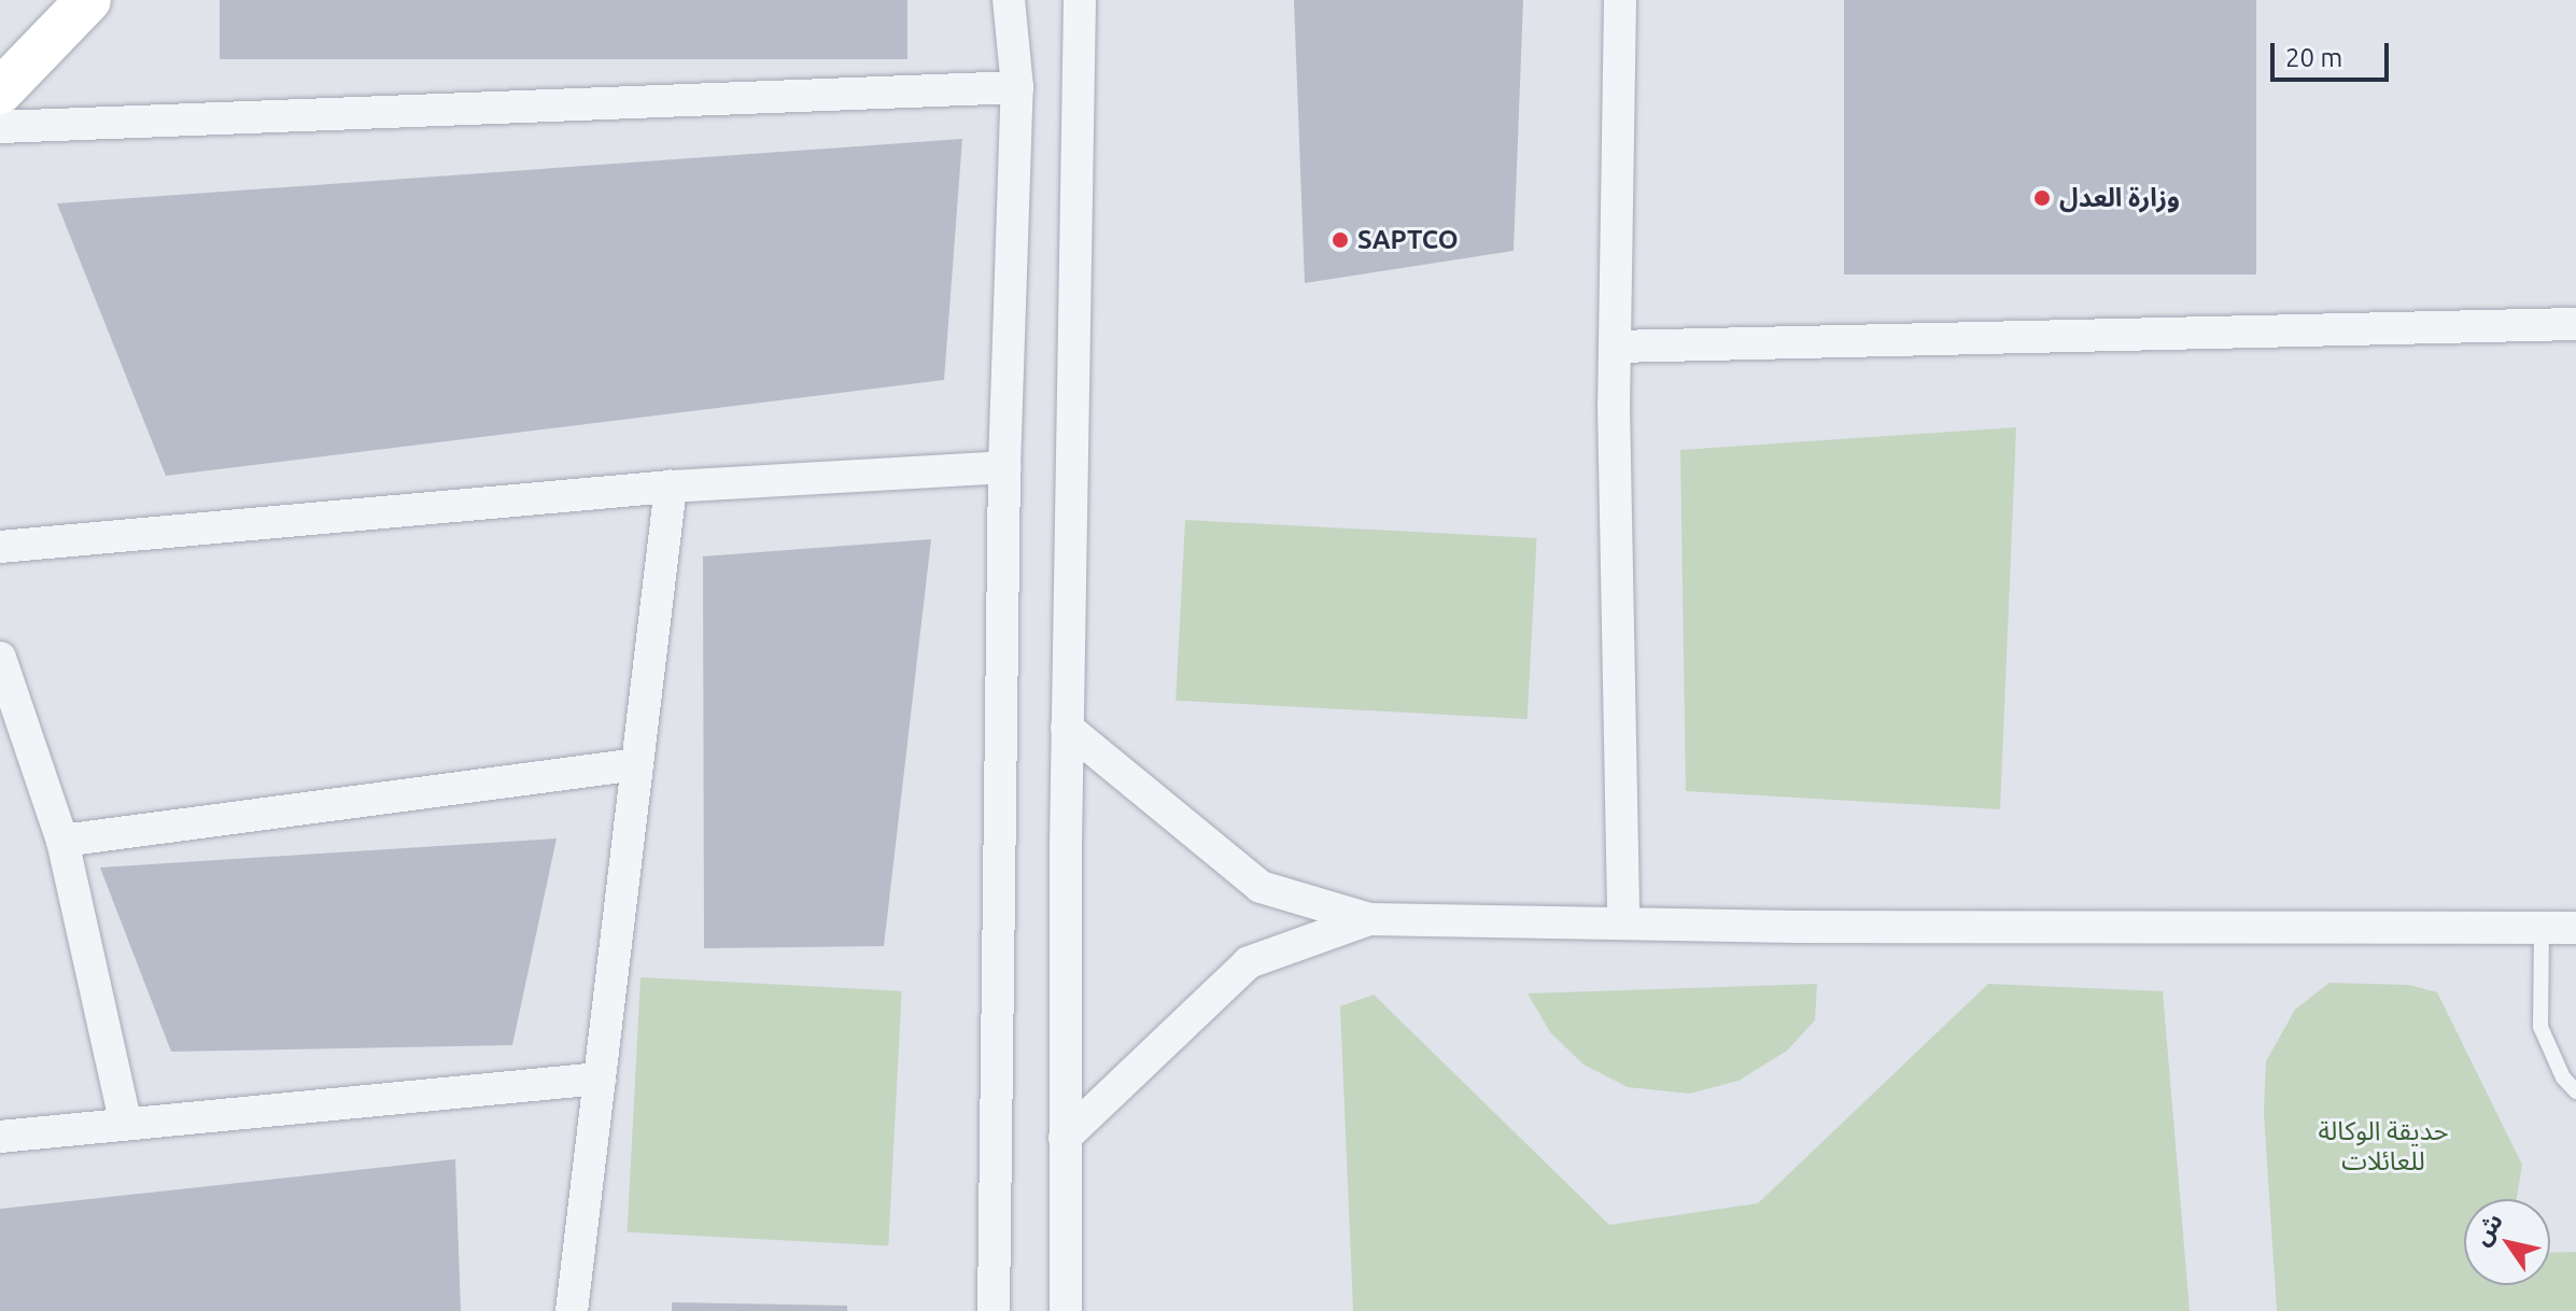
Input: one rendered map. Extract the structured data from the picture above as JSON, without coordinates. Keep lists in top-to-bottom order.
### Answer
{
  "parks": ["حديقة الوكالة للعائلات"],
  "places": ["وزارة العدل", "SAPTCO"],
  "scale_bar": "20 m",
  "north": "top left"
}
